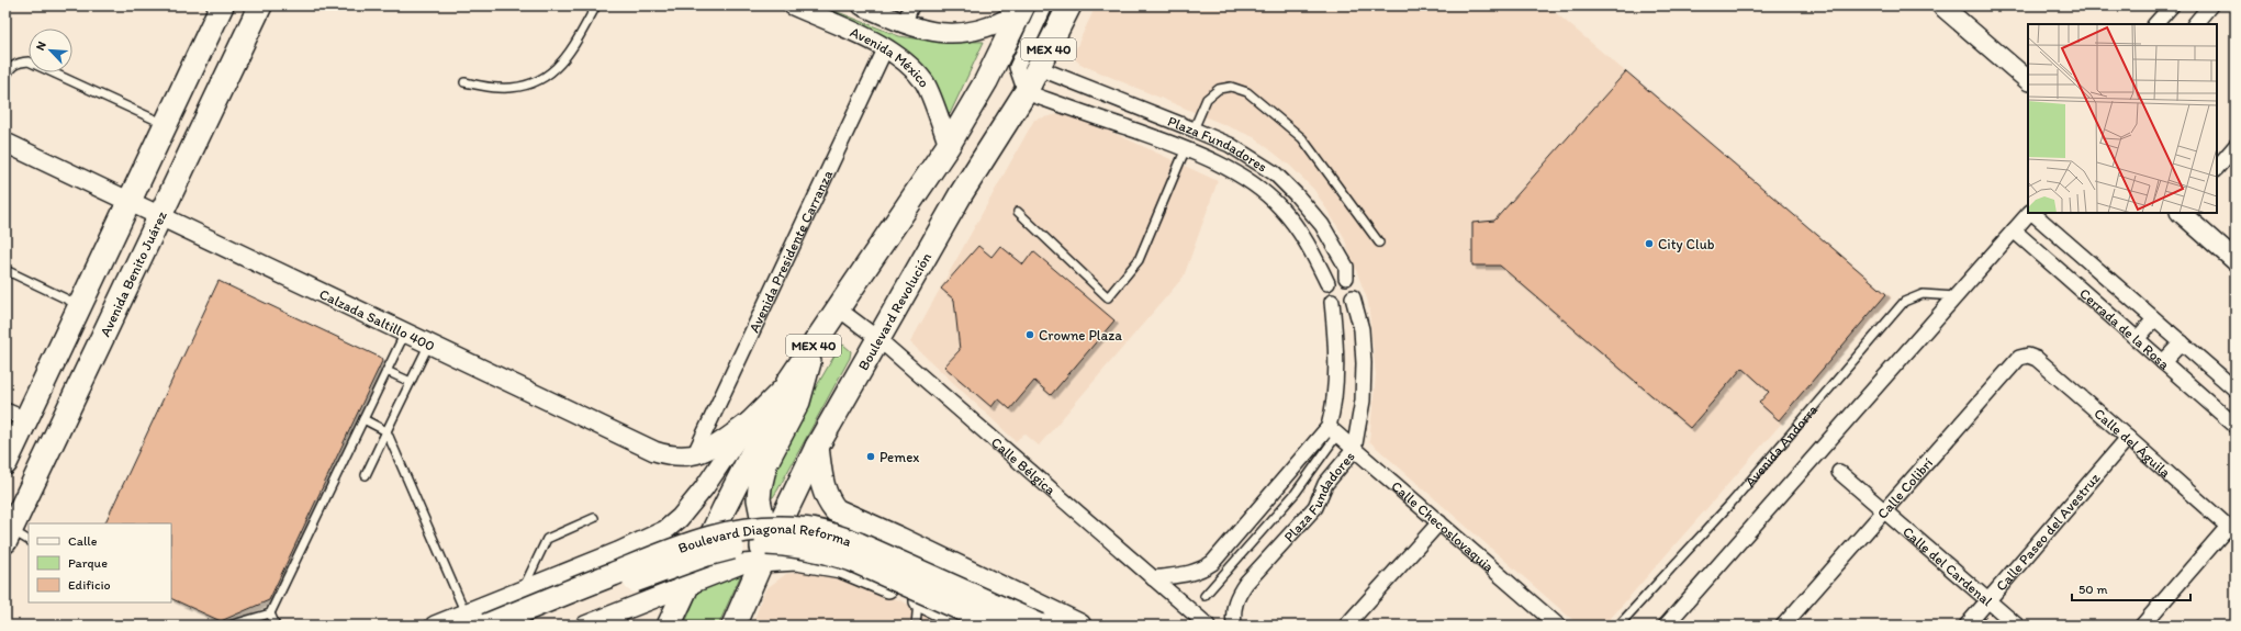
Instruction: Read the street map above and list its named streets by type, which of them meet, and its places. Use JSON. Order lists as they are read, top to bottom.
{
  "streets": {
    "main road": [
      "MEX 40",
      "Avenida Benito Juárez",
      "Boulevard Revolución",
      "Boulevard Diagonal Reforma"
    ],
    "street": [
      "Avenida México",
      "Plaza Fundadores",
      "Avenida Presidente Carranza",
      "Calzada Saltillo 400",
      "Cerrada de la Rosa",
      "Calle del Águila",
      "Calle Bélgica",
      "Calle Colibrí",
      "Calle Checoslovaquia",
      "Calle Paseo del Avestruz",
      "Calle del Cardenal"
    ],
    "lane": ["Avenida Andorra"]
  },
  "crossings": [
    ["MEX 40", "Avenida México"],
    ["MEX 40", "Calle Bélgica"],
    ["Avenida México", "Avenida Presidente Carranza"],
    ["Plaza Fundadores", "Boulevard Revolución"],
    ["Plaza Fundadores", "Calle Checoslovaquia"],
    ["Avenida Presidente Carranza", "Calzada Saltillo 400"],
    ["Avenida Benito Juárez", "Calzada Saltillo 400"],
    ["Boulevard Revolución", "Calle Bélgica"],
    ["Calle del Águila", "Calle Colibrí"],
    ["Calle del Águila", "Calle Paseo del Avestruz"],
    ["Calle Colibrí", "Calle del Cardenal"],
    ["Calle Paseo del Avestruz", "Calle del Cardenal"]
  ],
  "places": ["City Club", "Crowne Plaza", "Pemex"],
  "legend": ["Calle", "Parque", "Edificio"],
  "scale_bar": "50 m",
  "north": "top left"
}
